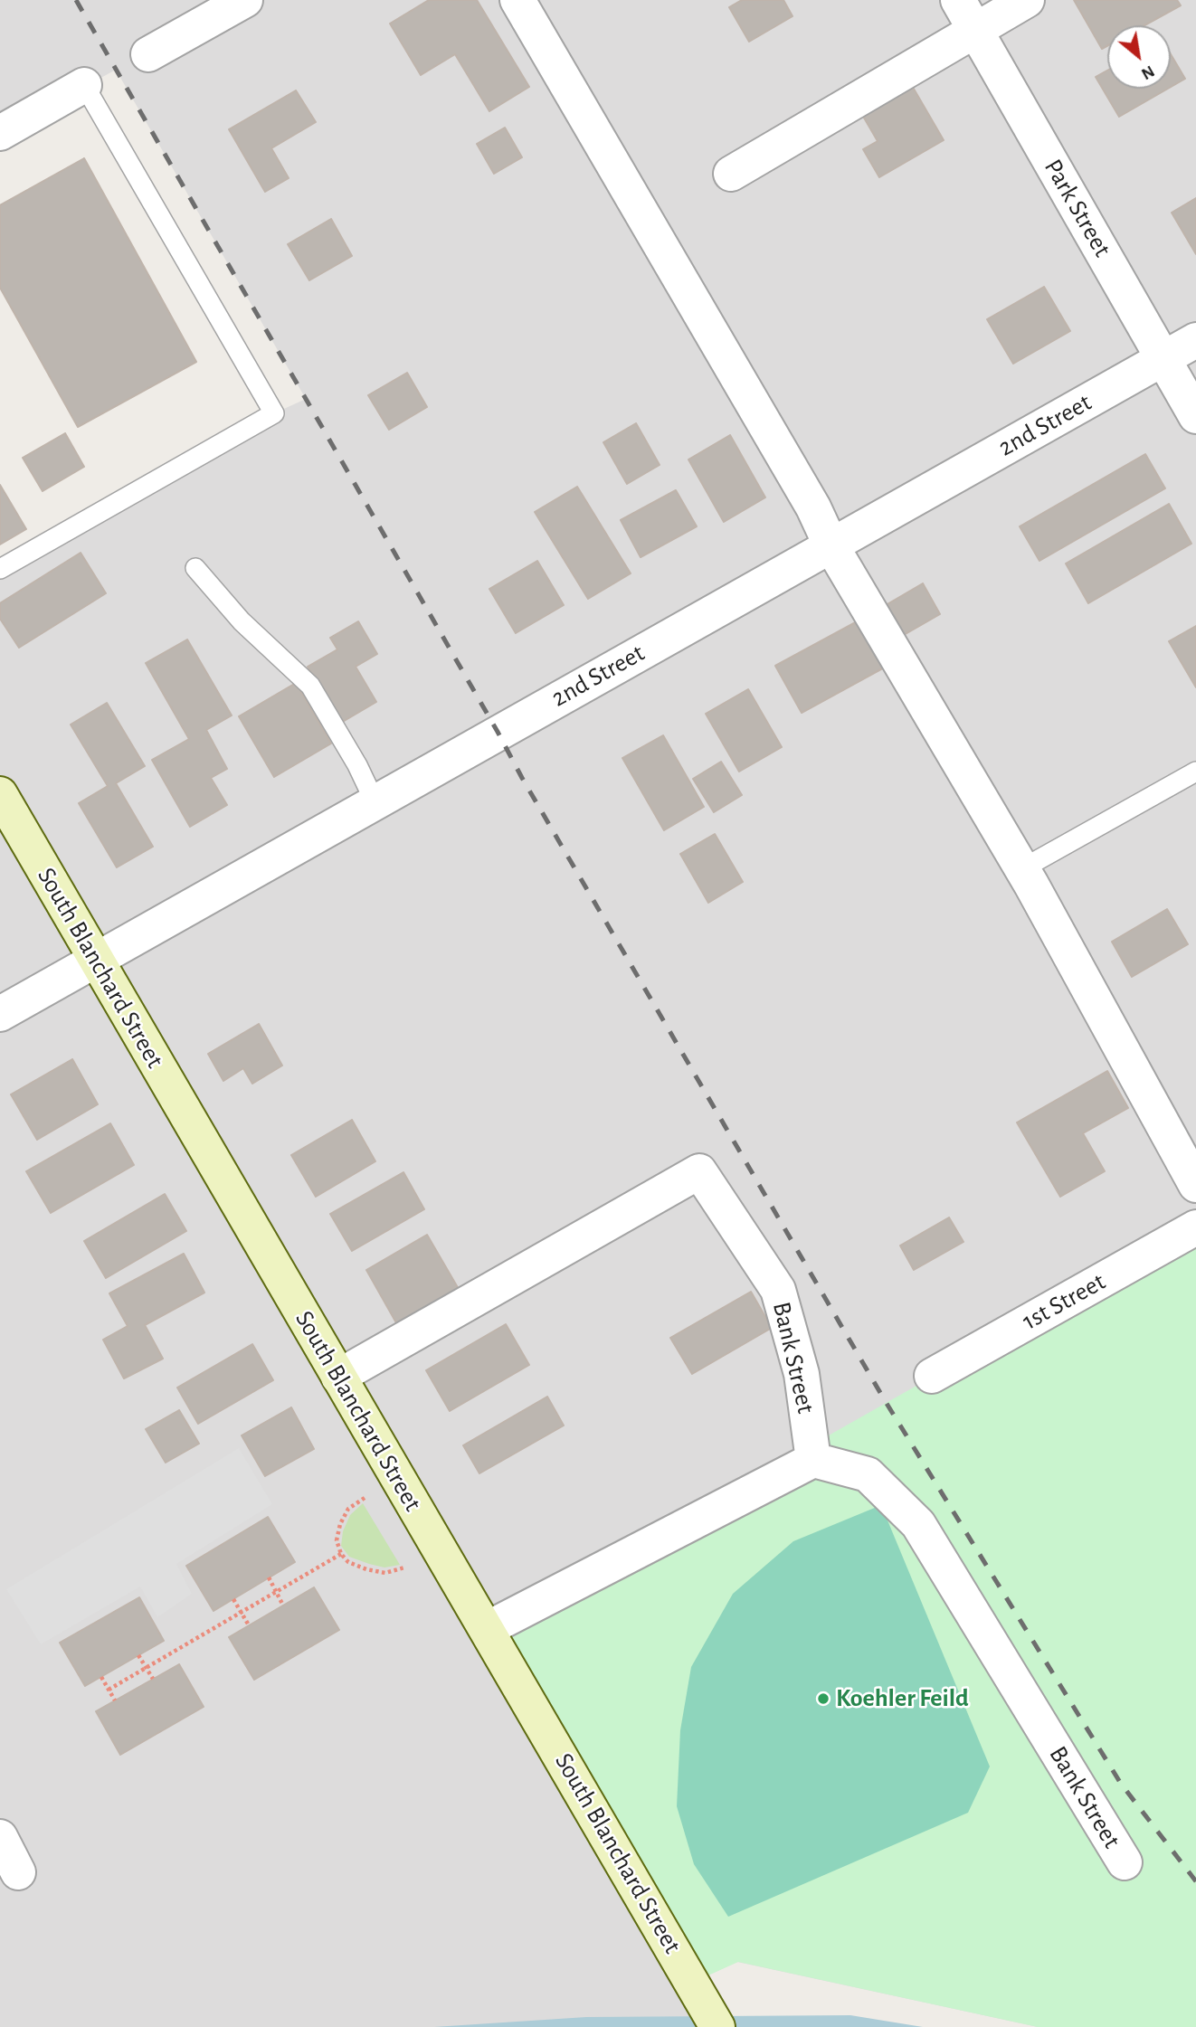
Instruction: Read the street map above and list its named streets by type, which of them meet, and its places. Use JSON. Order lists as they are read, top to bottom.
{
  "streets": {
    "street": [
      "Park Street",
      "2nd Street",
      "South Blanchard Street",
      "1st Street",
      "Bank Street"
    ]
  },
  "crossings": [
    ["Park Street", "2nd Street"],
    ["2nd Street", "South Blanchard Street"],
    ["South Blanchard Street", "Bank Street"]
  ],
  "places": ["Koehler Feild"],
  "north": "bottom right"
}
